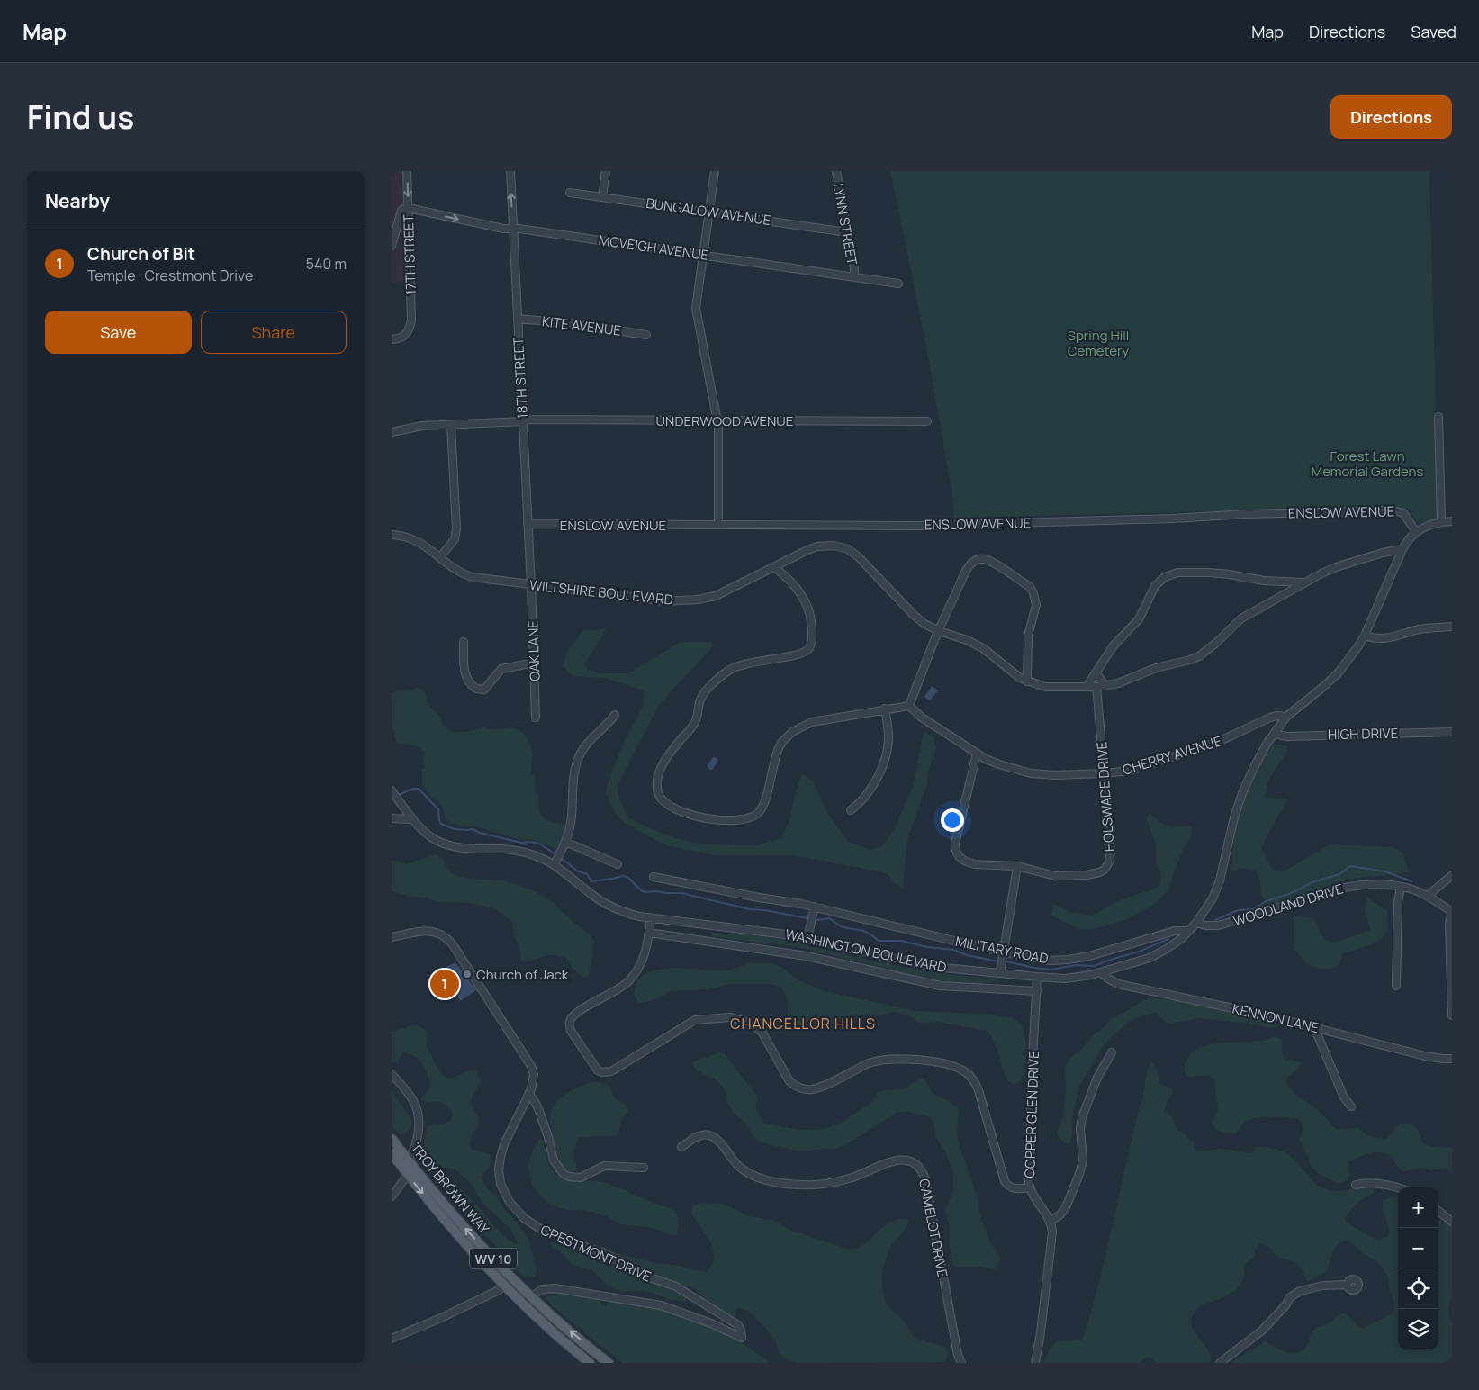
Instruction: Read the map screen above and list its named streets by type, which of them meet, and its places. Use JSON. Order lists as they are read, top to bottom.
{
  "streets": {
    "main road": ["TROY BROWN WAY", "WV 10"],
    "street": [
      "BUNGALOW AVENUE",
      "LYNN STREET",
      "MCVEIGH AVENUE",
      "17TH STREET",
      "KITE AVENUE",
      "18TH STREET",
      "UNDERWOOD AVENUE",
      "ENSLOW AVENUE",
      "WILTSHIRE BOULEVARD",
      "OAK LANE",
      "HIGH DRIVE",
      "CHERRY AVENUE",
      "HOLSWADE DRIVE",
      "WOODLAND DRIVE",
      "MILITARY ROAD",
      "WASHINGTON BOULEVARD",
      "KENNON LANE",
      "COPPER GLEN DRIVE",
      "CAMELOT DRIVE",
      "CRESTMONT DRIVE"
    ]
  },
  "crossings": [
    ["BUNGALOW AVENUE", "LYNN STREET"],
    ["LYNN STREET", "MCVEIGH AVENUE"],
    ["MCVEIGH AVENUE", "17TH STREET"],
    ["MCVEIGH AVENUE", "18TH STREET"],
    ["KITE AVENUE", "18TH STREET"],
    ["18TH STREET", "UNDERWOOD AVENUE"],
    ["18TH STREET", "ENSLOW AVENUE"],
    ["18TH STREET", "WILTSHIRE BOULEVARD"],
    ["18TH STREET", "OAK LANE"],
    ["ENSLOW AVENUE", "WASHINGTON BOULEVARD"],
    ["WILTSHIRE BOULEVARD", "OAK LANE"],
    ["WILTSHIRE BOULEVARD", "HOLSWADE DRIVE"],
    ["WILTSHIRE BOULEVARD", "WASHINGTON BOULEVARD"],
    ["HIGH DRIVE", "WASHINGTON BOULEVARD"],
    ["CHERRY AVENUE", "HOLSWADE DRIVE"],
    ["CHERRY AVENUE", "WASHINGTON BOULEVARD"],
    ["WOODLAND DRIVE", "WASHINGTON BOULEVARD"],
    ["MILITARY ROAD", "WASHINGTON BOULEVARD"],
    ["WASHINGTON BOULEVARD", "KENNON LANE"],
    ["WASHINGTON BOULEVARD", "COPPER GLEN DRIVE"],
    ["TROY BROWN WAY", "CRESTMONT DRIVE"]
  ],
  "districts": ["CHANCELLOR HILLS"],
  "parks": ["Spring Hill Cemetery", "Forest Lawn Memorial Gardens"],
  "places": ["Church of Jack"],
  "page": {
    "header": "Map",
    "nav": ["Map", "Directions", "Saved"],
    "title": "Find us",
    "buttons": [
      "Directions",
      ["Save", "Share"]
    ],
    "heading": "Nearby",
    "list": [
      {
        "mark": "1",
        "name": "Church of Bit",
        "note": "Temple · Crestmont Drive",
        "value": "540 m"
      }
    ],
    "pins": "1",
    "map_buttons": ["+", "−"]
  }
}
